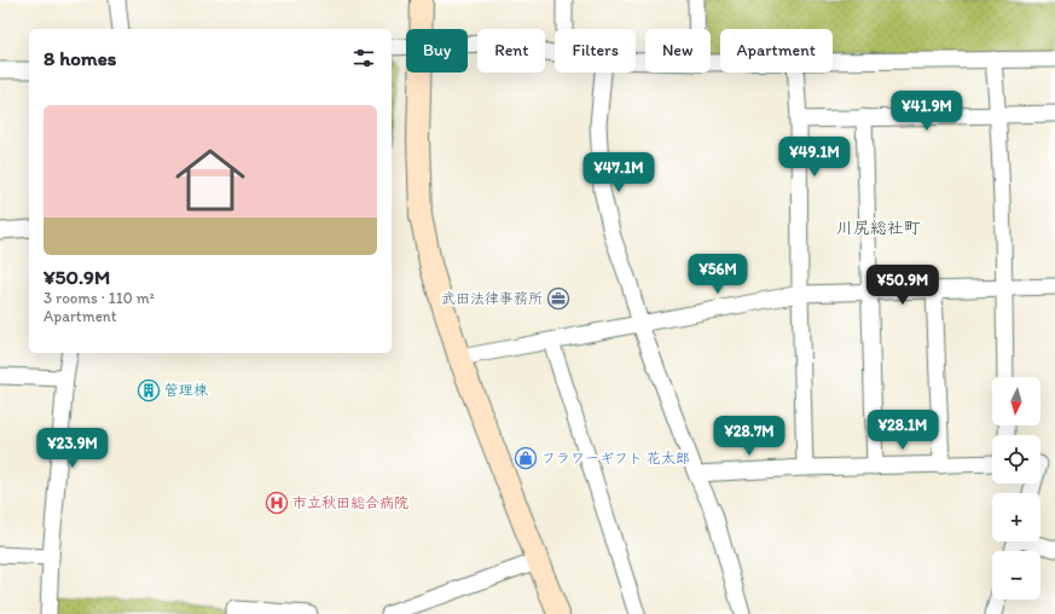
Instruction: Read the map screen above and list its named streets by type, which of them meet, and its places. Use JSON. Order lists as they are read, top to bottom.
{
  "districts": ["川尻総社町"],
  "places": {
    "office": ["武田法律事務所"],
    "building": ["管理棟"],
    "shop": ["フラワーギフト 花太郎"],
    "hospital": ["市立秋田総合病院"]
  },
  "north": "bottom",
  "page": {
    "chip": [
      "Buy",
      "Rent",
      "Filters",
      "New",
      "Apartment"
    ],
    "heading": "8 homes",
    "list": [
      {
        "name": "¥50.9M",
        "note": "3 rooms · 110 m² · Apartment"
      }
    ],
    "price": [
      "¥41.9M",
      "¥49.1M",
      "¥47.1M",
      "¥56M",
      "¥50.9M",
      "¥28.1M",
      "¥28.7M",
      "¥23.9M"
    ],
    "map_buttons": ["+", "−"]
  }
}
